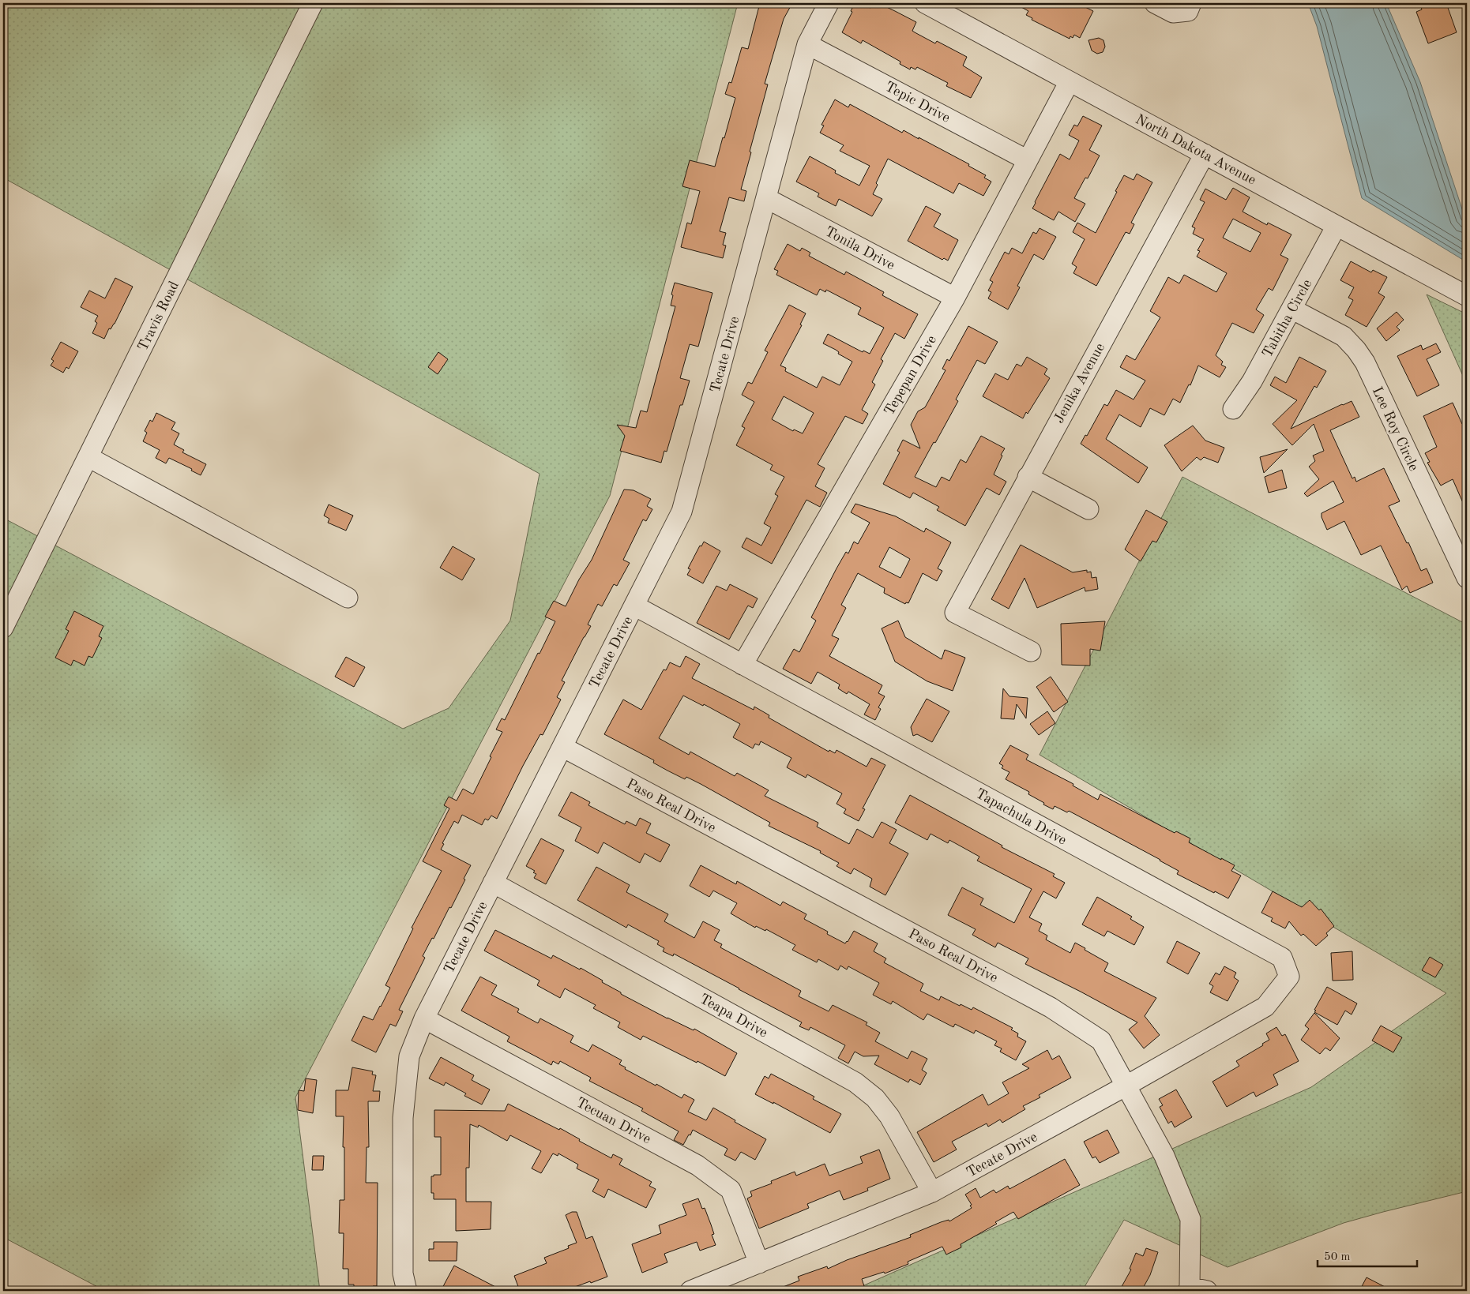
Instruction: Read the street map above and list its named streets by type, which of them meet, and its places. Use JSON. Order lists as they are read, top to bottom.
{
  "streets": {
    "street": [
      "Tepic Drive",
      "North Dakota Avenue",
      "Tonila Drive",
      "Travis Road",
      "Tabitha Circle",
      "Tecate Drive",
      "Tepepan Drive",
      "Jenika Avenue",
      "Lee Roy Circle",
      "Paso Real Drive",
      "Tapachula Drive",
      "Teapa Drive",
      "Tecuan Drive"
    ]
  },
  "crossings": [
    ["Tepic Drive", "Tecate Drive"],
    ["Tepic Drive", "Tepepan Drive"],
    ["North Dakota Avenue", "Tabitha Circle"],
    ["North Dakota Avenue", "Tepepan Drive"],
    ["North Dakota Avenue", "Jenika Avenue"],
    ["Tonila Drive", "Tecate Drive"],
    ["Tonila Drive", "Tepepan Drive"],
    ["Tabitha Circle", "Lee Roy Circle"],
    ["Tecate Drive", "Paso Real Drive"],
    ["Tecate Drive", "Tapachula Drive"],
    ["Tecate Drive", "Teapa Drive"],
    ["Tecate Drive", "Tecuan Drive"],
    ["Tepepan Drive", "Tapachula Drive"]
  ],
  "scale_bar": "50 m"
}
